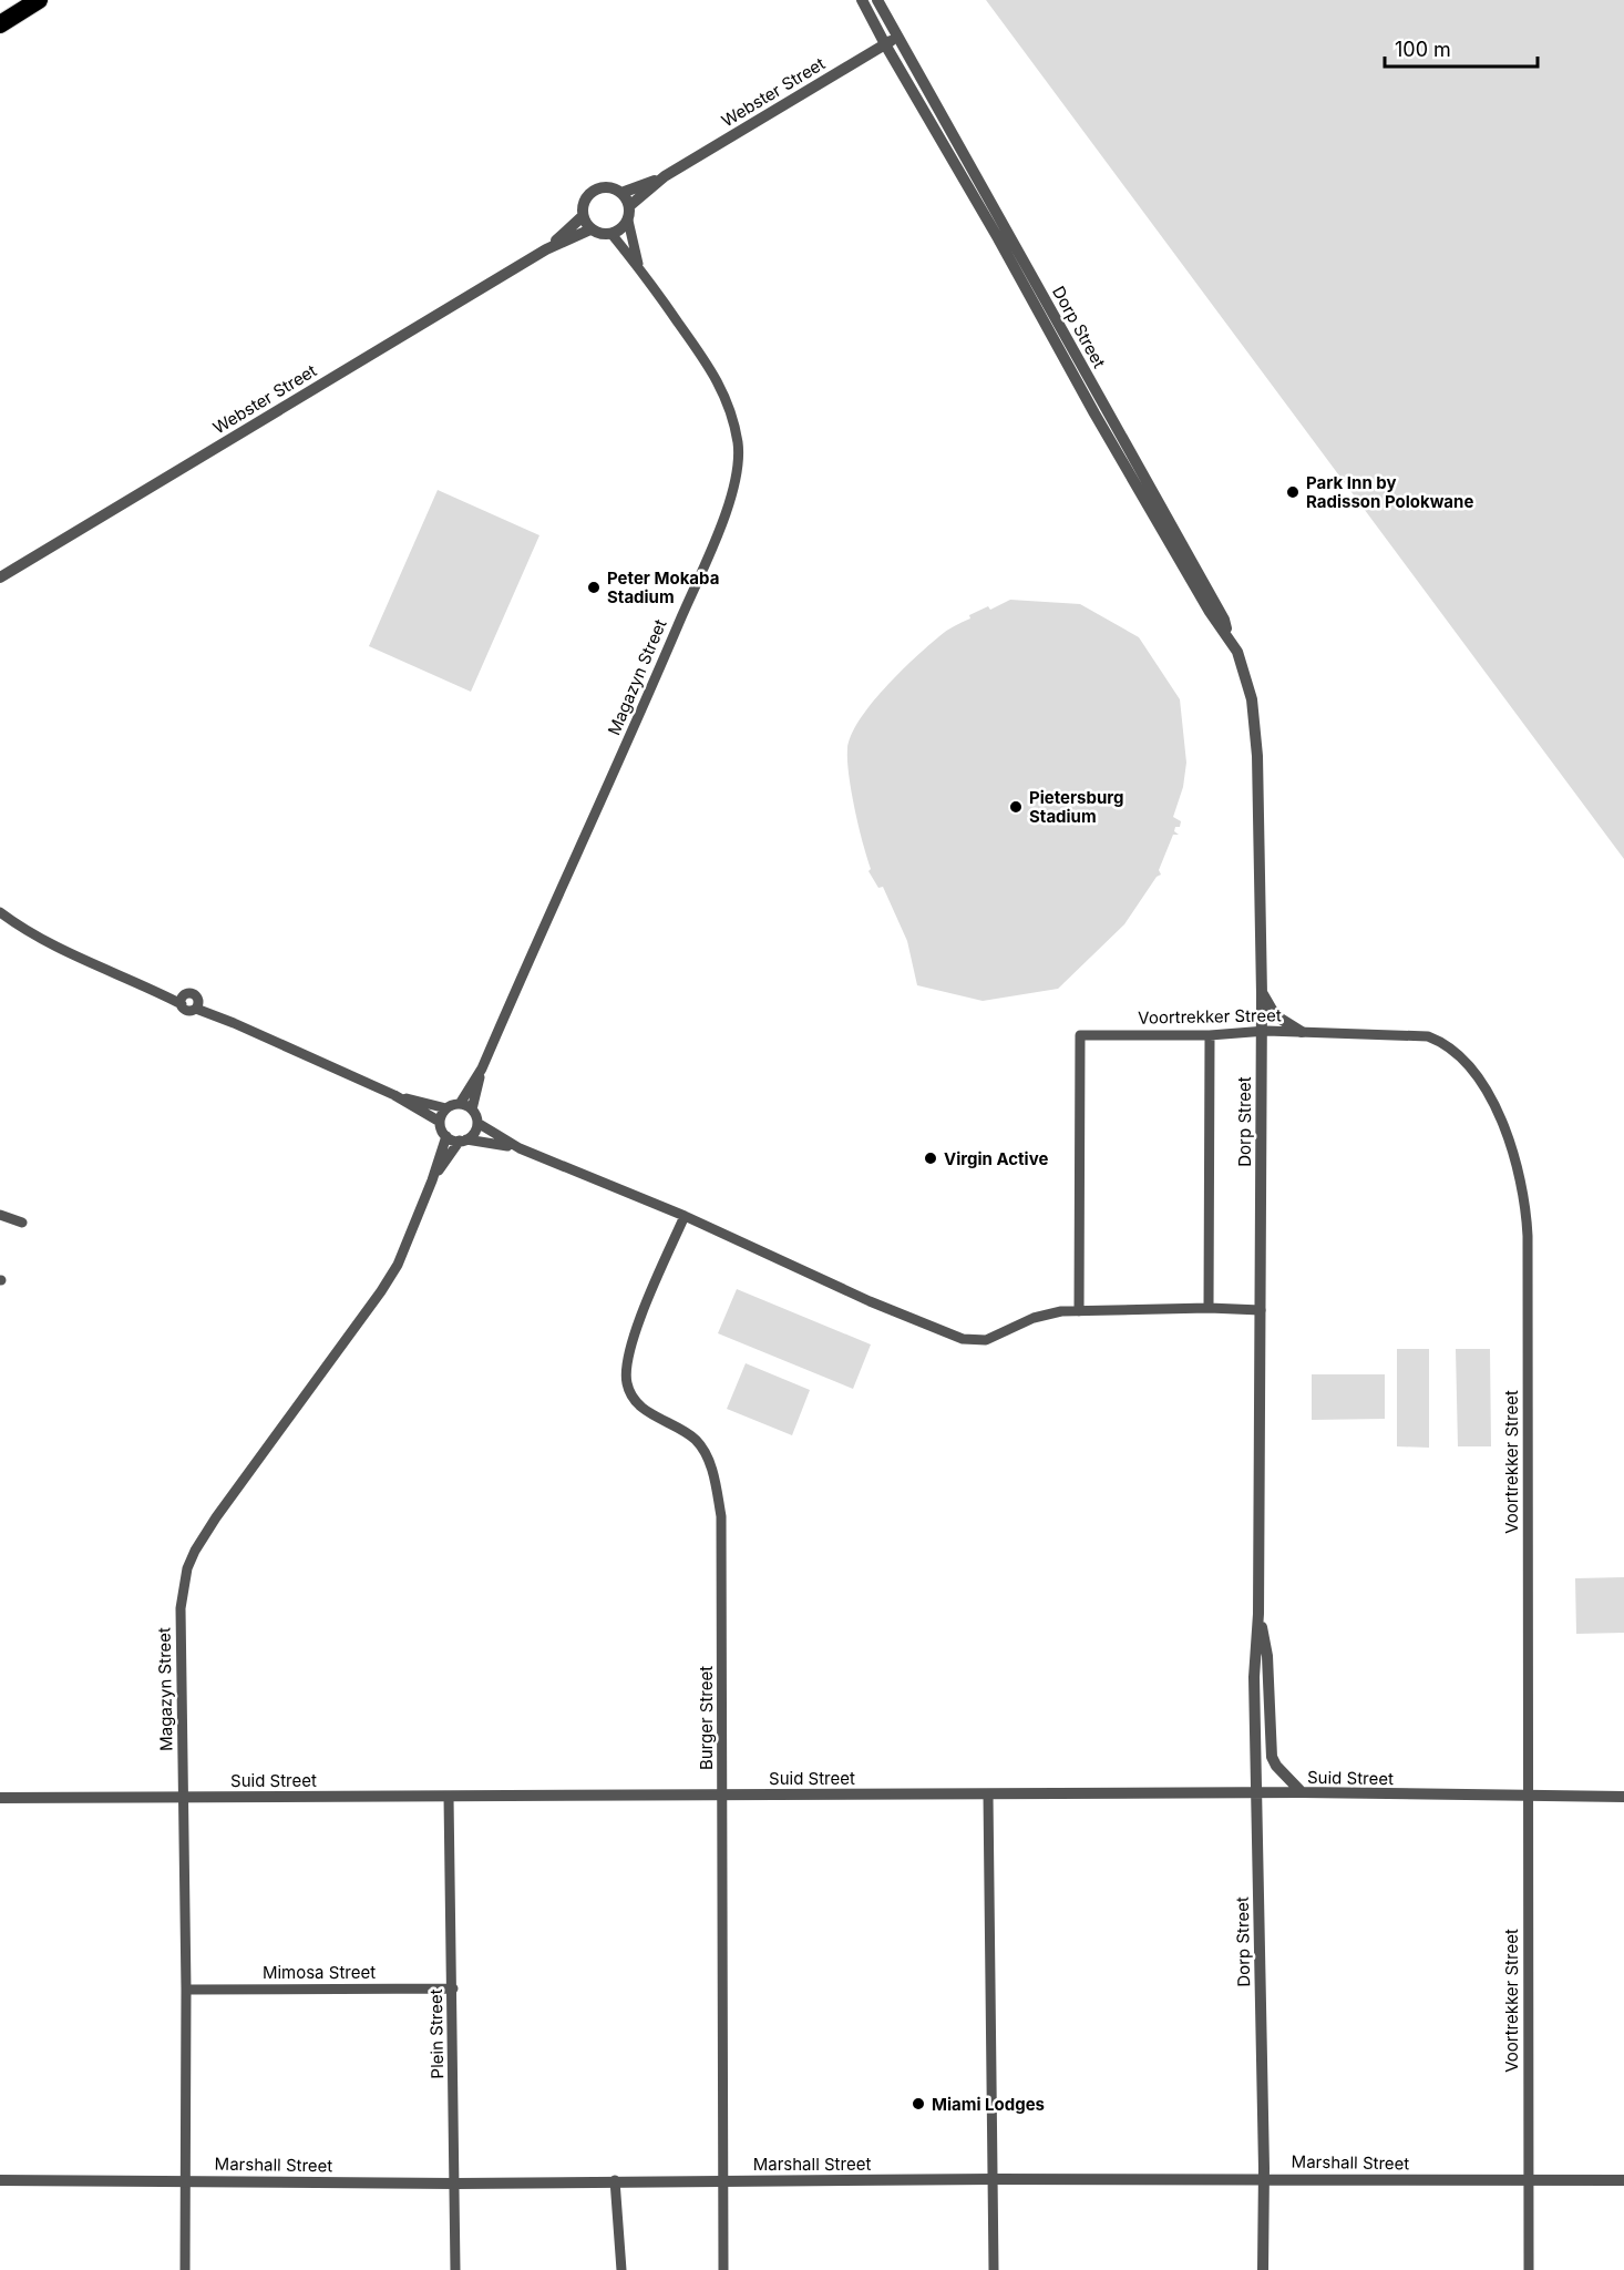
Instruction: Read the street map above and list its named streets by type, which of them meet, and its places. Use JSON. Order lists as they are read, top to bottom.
{
  "streets": {
    "street": [
      "Webster Street",
      "Dorp Street",
      "Magazyn Street",
      "Voortrekker Street",
      "Burger Street",
      "Suid Street",
      "Mimosa Street",
      "Plein Street",
      "Marshall Street"
    ]
  },
  "crossings": [
    ["Webster Street", "Dorp Street"],
    ["Webster Street", "Magazyn Street"],
    ["Dorp Street", "Voortrekker Street"],
    ["Dorp Street", "Suid Street"],
    ["Dorp Street", "Marshall Street"],
    ["Magazyn Street", "Suid Street"],
    ["Magazyn Street", "Mimosa Street"],
    ["Magazyn Street", "Marshall Street"],
    ["Voortrekker Street", "Suid Street"],
    ["Voortrekker Street", "Marshall Street"],
    ["Burger Street", "Suid Street"],
    ["Burger Street", "Marshall Street"],
    ["Suid Street", "Plein Street"],
    ["Mimosa Street", "Plein Street"],
    ["Plein Street", "Marshall Street"]
  ],
  "places": [
    "Park Inn by Radisson Polokwane",
    "Peter Mokaba Stadium",
    "Pietersburg Stadium",
    "Virgin Active",
    "Miami Lodges"
  ],
  "scale_bar": "100 m"
}
